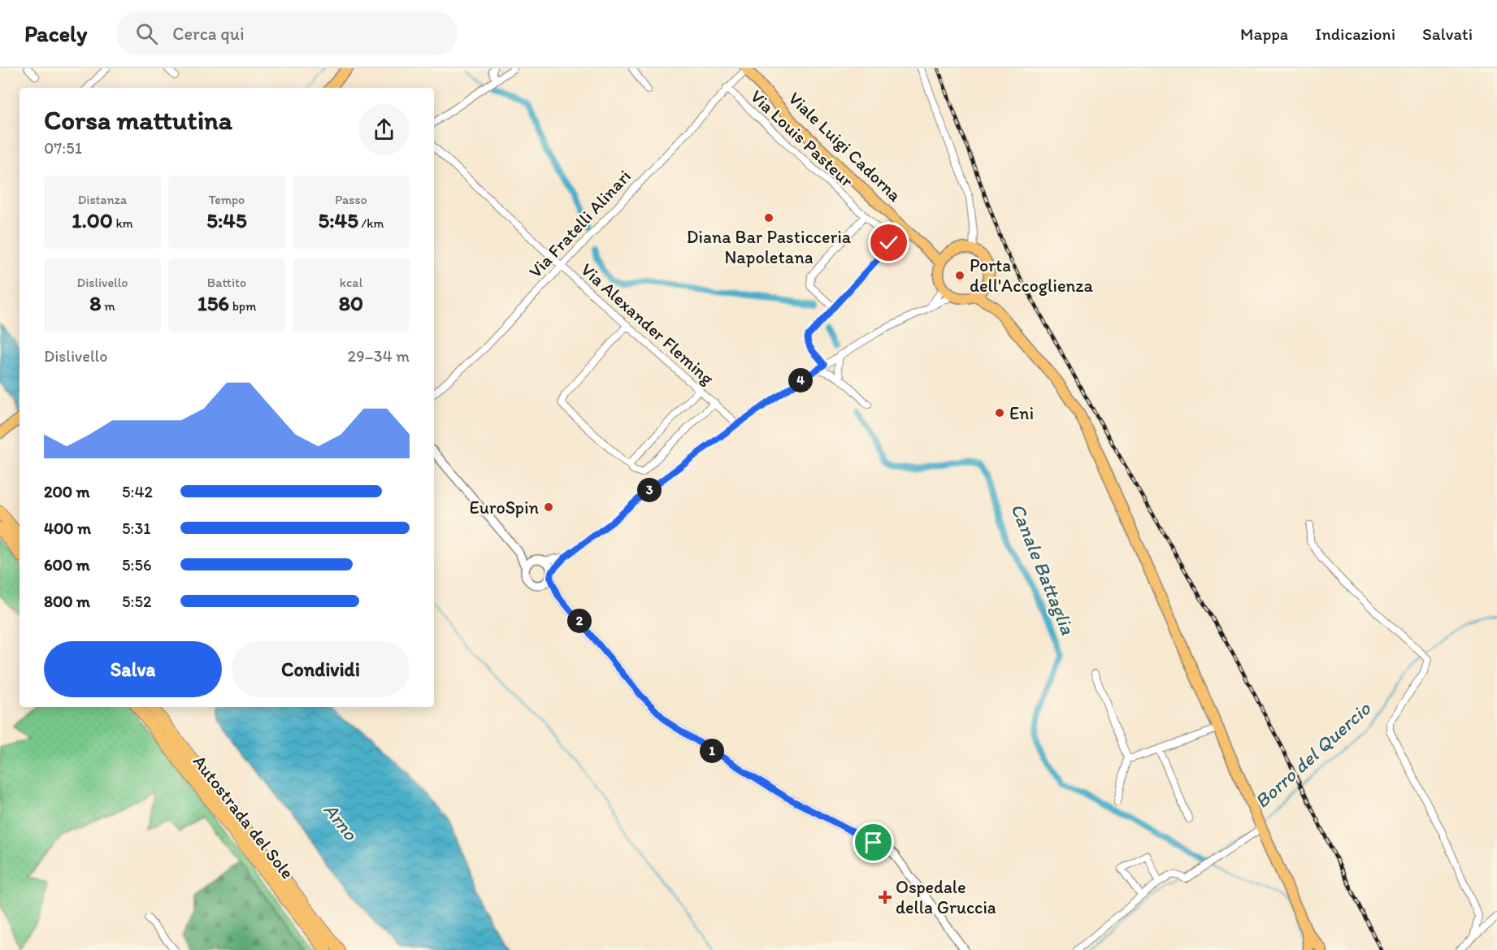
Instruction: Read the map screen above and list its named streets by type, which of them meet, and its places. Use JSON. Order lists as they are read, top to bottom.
{
  "streets": {
    "highway": ["Autostrada del Sole"],
    "main road": ["Viale Luigi Cadorna"],
    "street": ["Via Louis Pasteur", "Via Fratelli Alinari", "Via Alexander Fleming"]
  },
  "crossings": [
    ["Via Louis Pasteur", "Via Fratelli Alinari"],
    ["Viale Luigi Cadorna", "Via Fratelli Alinari"],
    ["Via Fratelli Alinari", "Via Alexander Fleming"]
  ],
  "water": ["Canale Battaglia", "Borro del Quercio", "Arno"],
  "places": {
    "other": [
      "Diana Bar Pasticceria Napoletana",
      "Porta dell'Accoglienza",
      "Eni",
      "EuroSpin"
    ],
    "health": ["Ospedale della Gruccia"]
  },
  "page": {
    "header": "Pacely",
    "search": "Cerca qui",
    "nav": ["Mappa", "Indicazioni", "Salvati"],
    "heading": ["Corsa mattutina", "07:51"],
    "stats": [
      ["Distanza", "1.00 km"],
      ["Tempo", "5:45"],
      ["Passo", "5:45 /km"],
      ["Dislivello", "8 m"],
      ["Battito", "156 bpm"],
      ["kcal", "80"]
    ],
    "chart": ["Dislivello", "29–34 m"],
    "pins": [
      "4",
      "3",
      "2",
      "1"
    ],
    "list": [
      {
        "name": "200 m",
        "note": "5:42"
      },
      {
        "name": "400 m",
        "note": "5:31"
      },
      {
        "name": "600 m",
        "note": "5:56"
      },
      {
        "name": "800 m",
        "note": "5:52"
      }
    ],
    "buttons": ["Salva", "Condividi"]
  }
}
